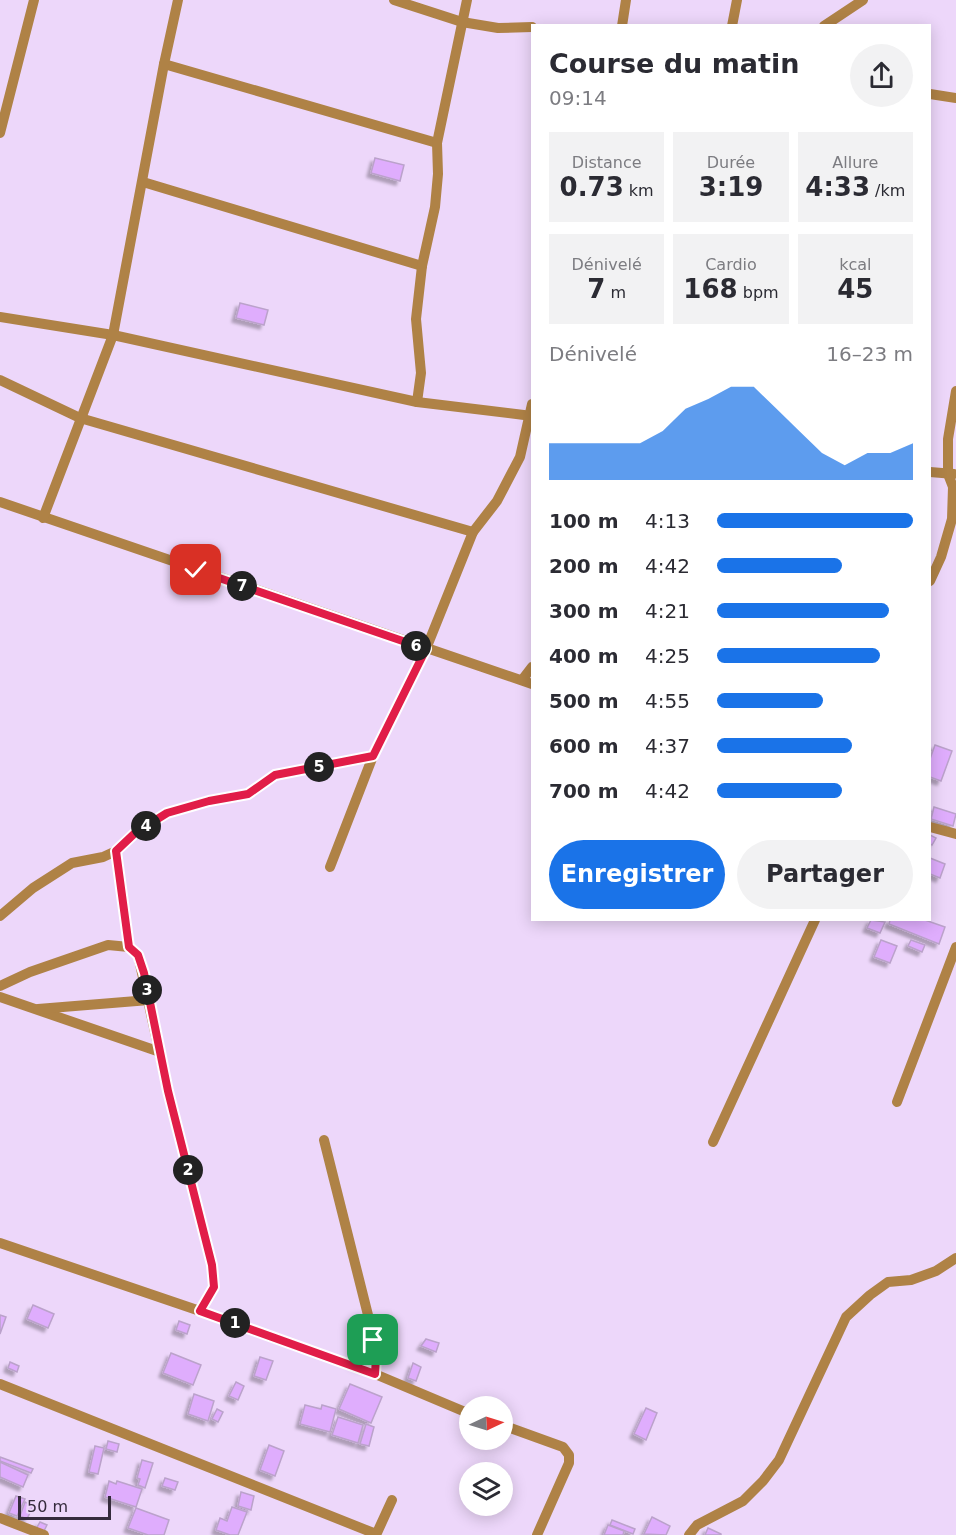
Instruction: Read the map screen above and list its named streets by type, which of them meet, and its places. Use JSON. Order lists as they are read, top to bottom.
{
  "scale_bar": "50 m",
  "north": "right",
  "page": {
    "heading": ["Course du matin", "09:14"],
    "stats": [
      ["Distance", "0.73 km"],
      ["Durée", "3:19"],
      ["Allure", "4:33 /km"],
      ["Dénivelé", "7 m"],
      ["Cardio", "168 bpm"],
      ["kcal", "45"]
    ],
    "chart": ["Dénivelé", "16–23 m"],
    "list": [
      {
        "name": "100 m",
        "note": "4:13"
      },
      {
        "name": "200 m",
        "note": "4:42"
      },
      {
        "name": "300 m",
        "note": "4:21"
      },
      {
        "name": "400 m",
        "note": "4:25"
      },
      {
        "name": "500 m",
        "note": "4:55"
      },
      {
        "name": "600 m",
        "note": "4:37"
      },
      {
        "name": "700 m",
        "note": "4:42"
      }
    ],
    "pins": [
      "7",
      "6",
      "5",
      "4",
      "3",
      "2",
      "1"
    ],
    "buttons": ["Enregistrer", "Partager"],
    "scale": "50 m"
  }
}
